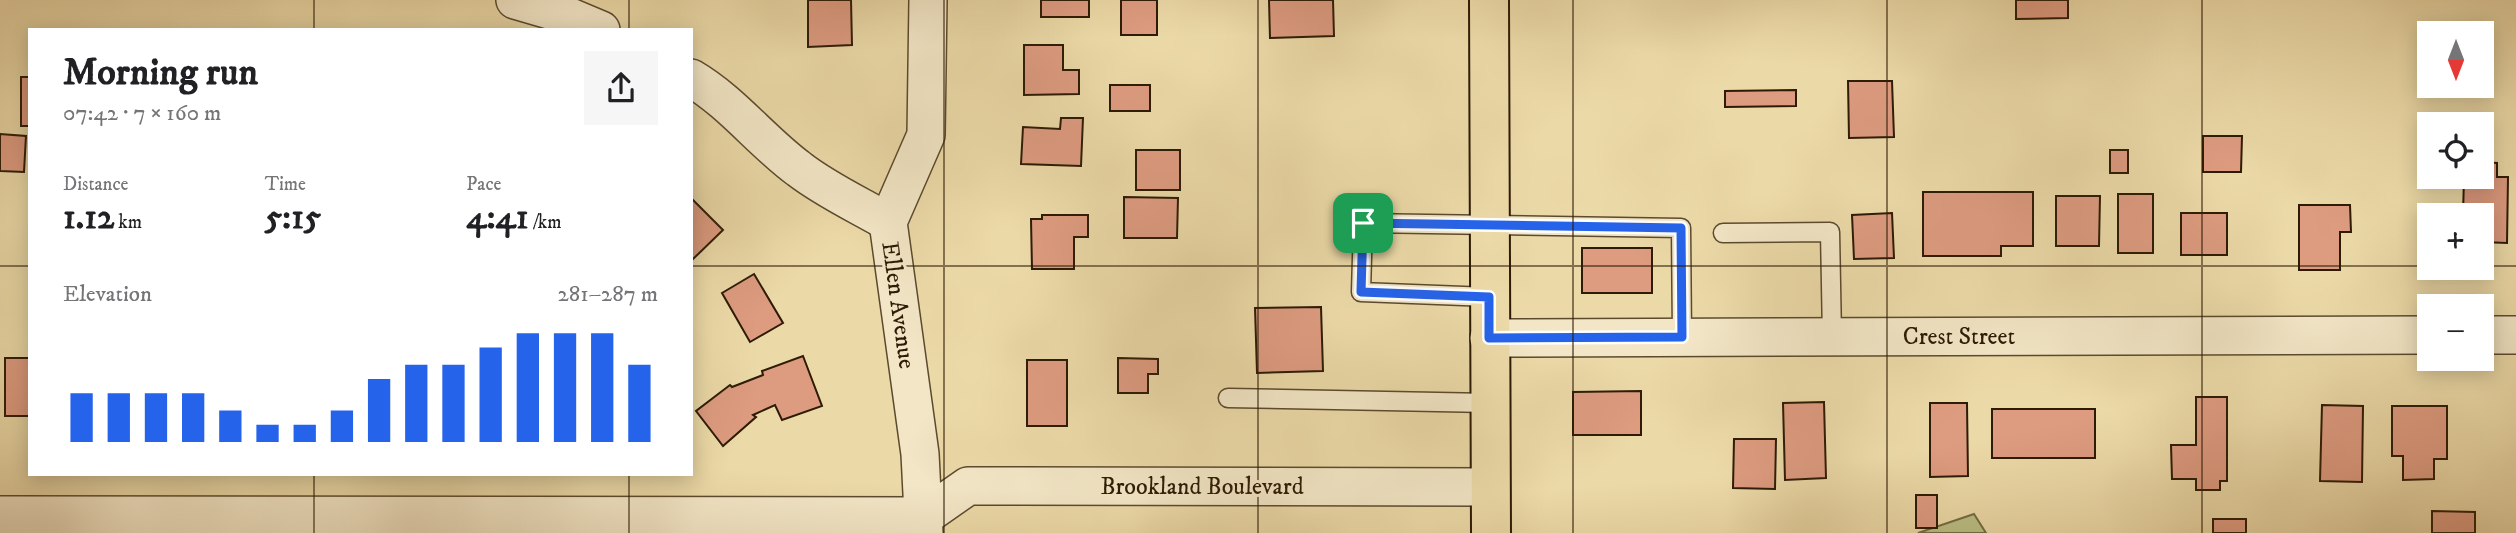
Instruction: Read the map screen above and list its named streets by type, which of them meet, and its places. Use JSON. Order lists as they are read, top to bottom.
{
  "streets": {
    "street": ["Ellen Avenue", "Crest Street", "Brookland Boulevard"]
  },
  "crossings": [
    ["Ellen Avenue", "Brookland Boulevard"]
  ],
  "north": "bottom",
  "page": {
    "map_buttons": ["+", "−"],
    "heading": ["Morning run", "07:42 · 7 × 160 m"],
    "stats": [
      ["Distance", "1.12 km"],
      ["Time", "5:15"],
      ["Pace", "4:41 /km"]
    ],
    "chart": ["Elevation", "281–287 m"]
  }
}
